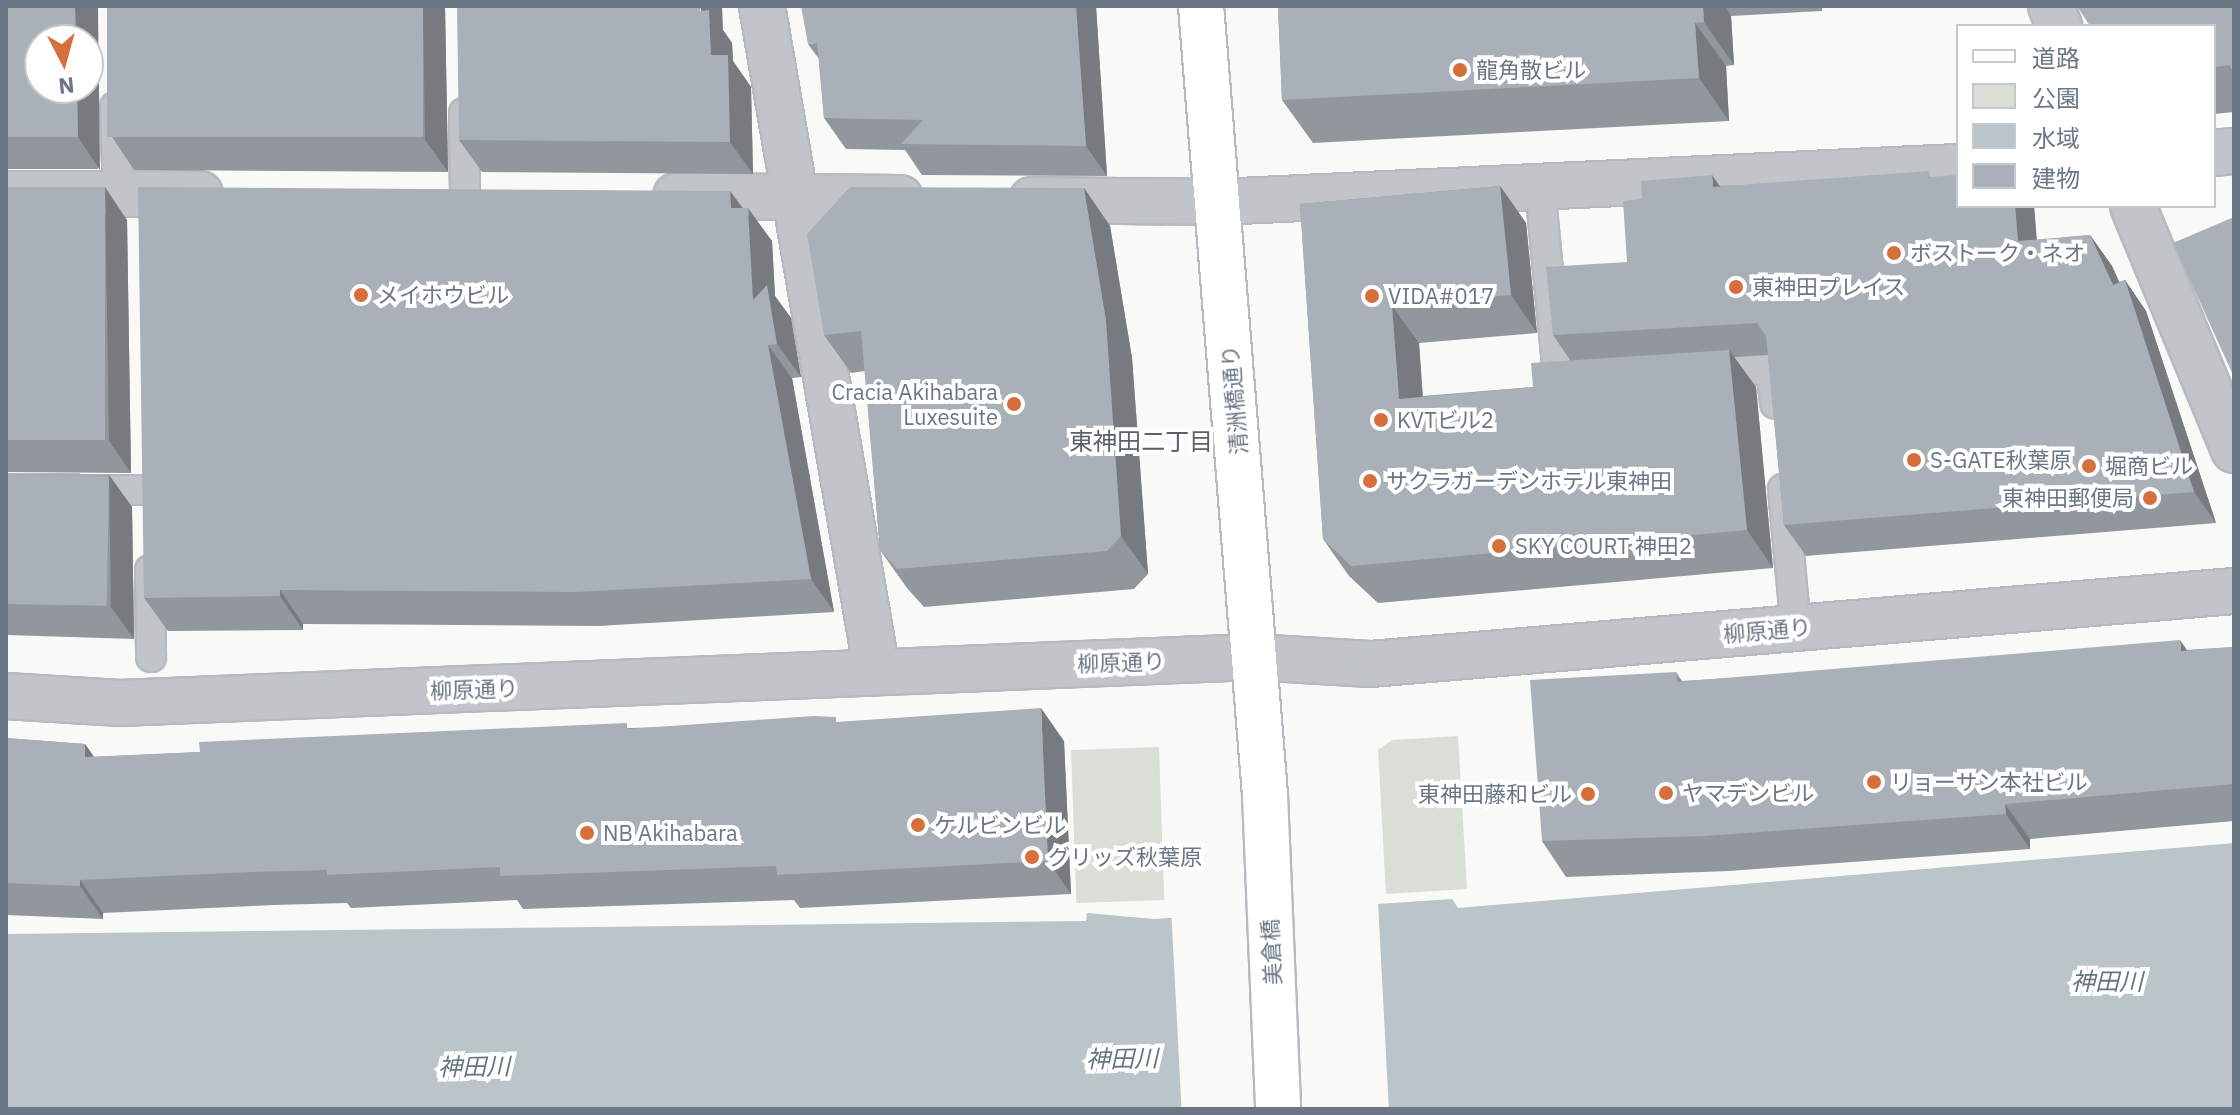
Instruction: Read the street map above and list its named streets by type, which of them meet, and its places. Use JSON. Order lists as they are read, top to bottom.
{
  "streets": {
    "street": ["清洲橋通り", "柳原通り", "美倉橋"]
  },
  "crossings": [
    ["清洲橋通り", "柳原通り"],
    ["清洲橋通り", "美倉橋"]
  ],
  "districts": ["東神田二丁目"],
  "water": ["神田川"],
  "places": [
    "龍角散ビル",
    "ボストーク・ネオ",
    "東神田プレイス",
    "メイホウビル",
    "VIDA#017",
    "Cracia Akihabara Luxesuite",
    "KVTビル2",
    "S-GATE秋葉原",
    "堀商ビル",
    "サクラガーデンホテル東神田",
    "東神田郵便局",
    "SKY COURT 神田2",
    "リョーサン本社ビル",
    "ヤマデンビル",
    "東神田藤和ビル",
    "ケルビンビル",
    "NB Akihabara",
    "グリッズ秋葉原"
  ],
  "legend": [
    "道路",
    "公園",
    "水域",
    "建物"
  ],
  "north": "bottom"
}
